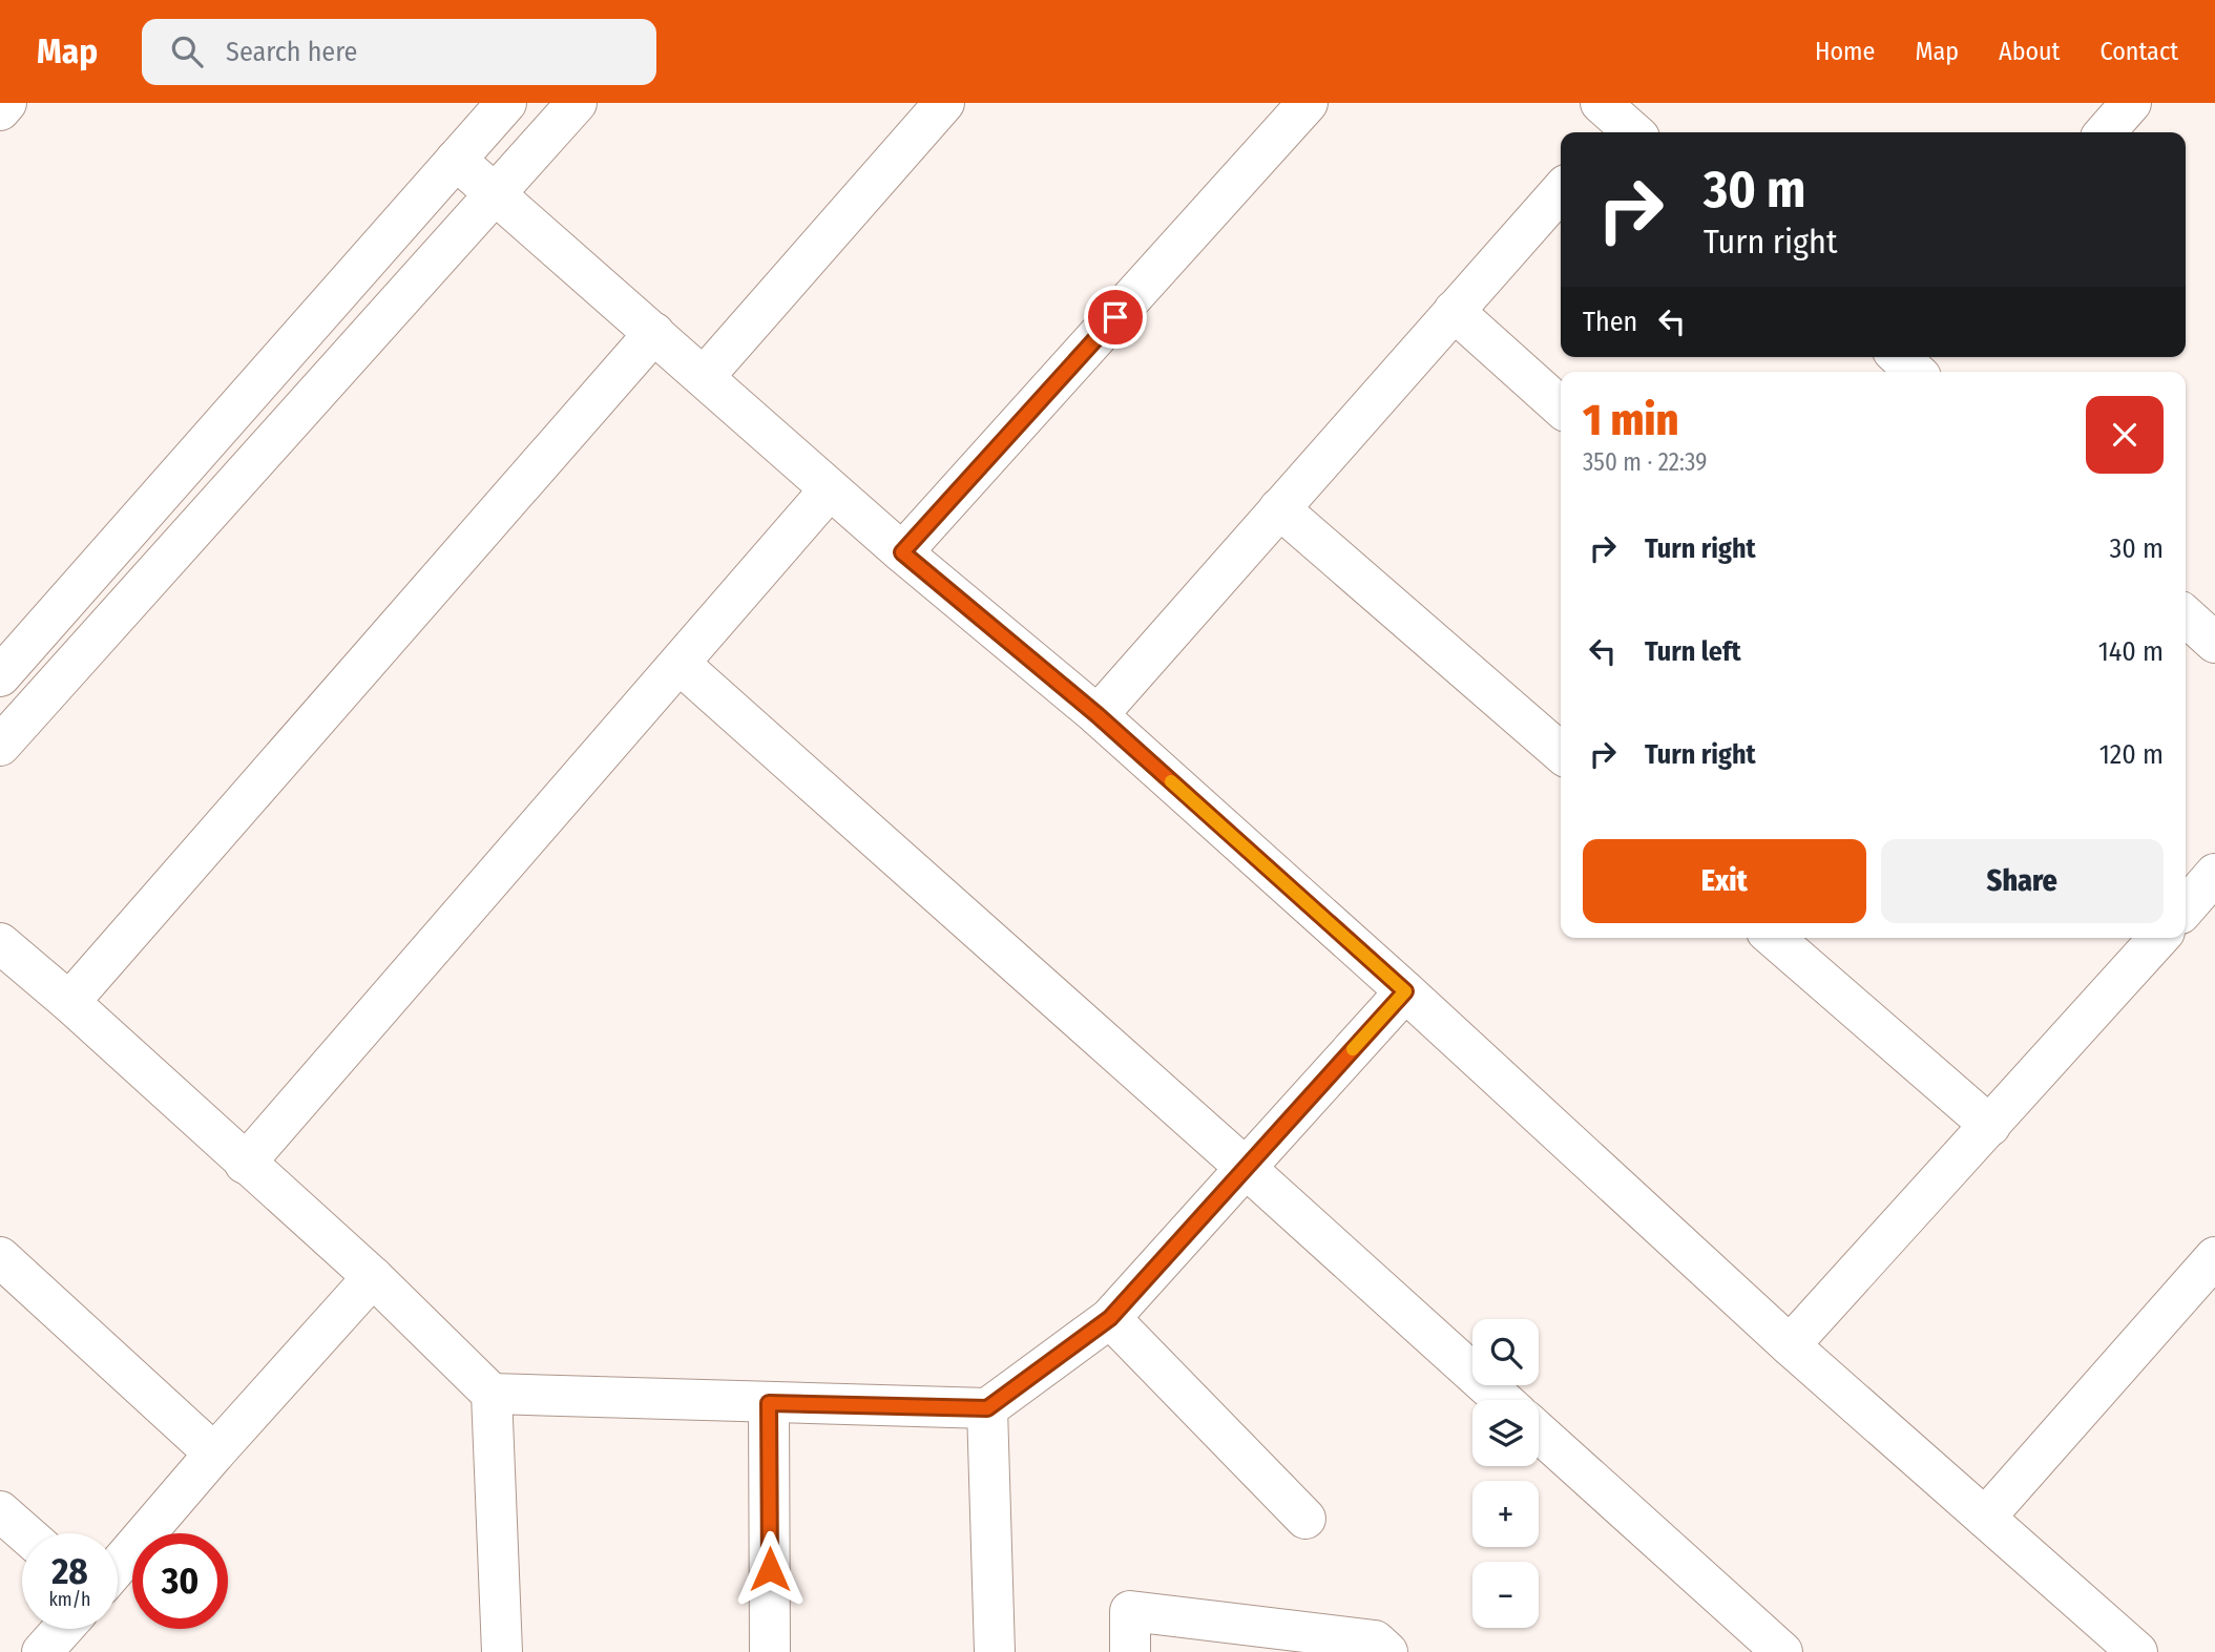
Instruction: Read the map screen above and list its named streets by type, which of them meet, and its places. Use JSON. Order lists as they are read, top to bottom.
{
  "page": {
    "header": "Map",
    "search": "Search here",
    "nav": [
      "Home",
      "Map",
      "About",
      "Contact"
    ],
    "turn": ["30 m", "Turn right"],
    "then": "Then",
    "heading": ["1 min", "350 m · 22:39"],
    "list": [
      {
        "name": "Turn right",
        "value": "30 m"
      },
      {
        "name": "Turn left",
        "value": "140 m"
      },
      {
        "name": "Turn right",
        "value": "120 m"
      }
    ],
    "buttons": ["Exit", "Share"],
    "map_buttons": ["+", "−"],
    "speed": "28 km/h",
    "limit": "30"
  }
}
